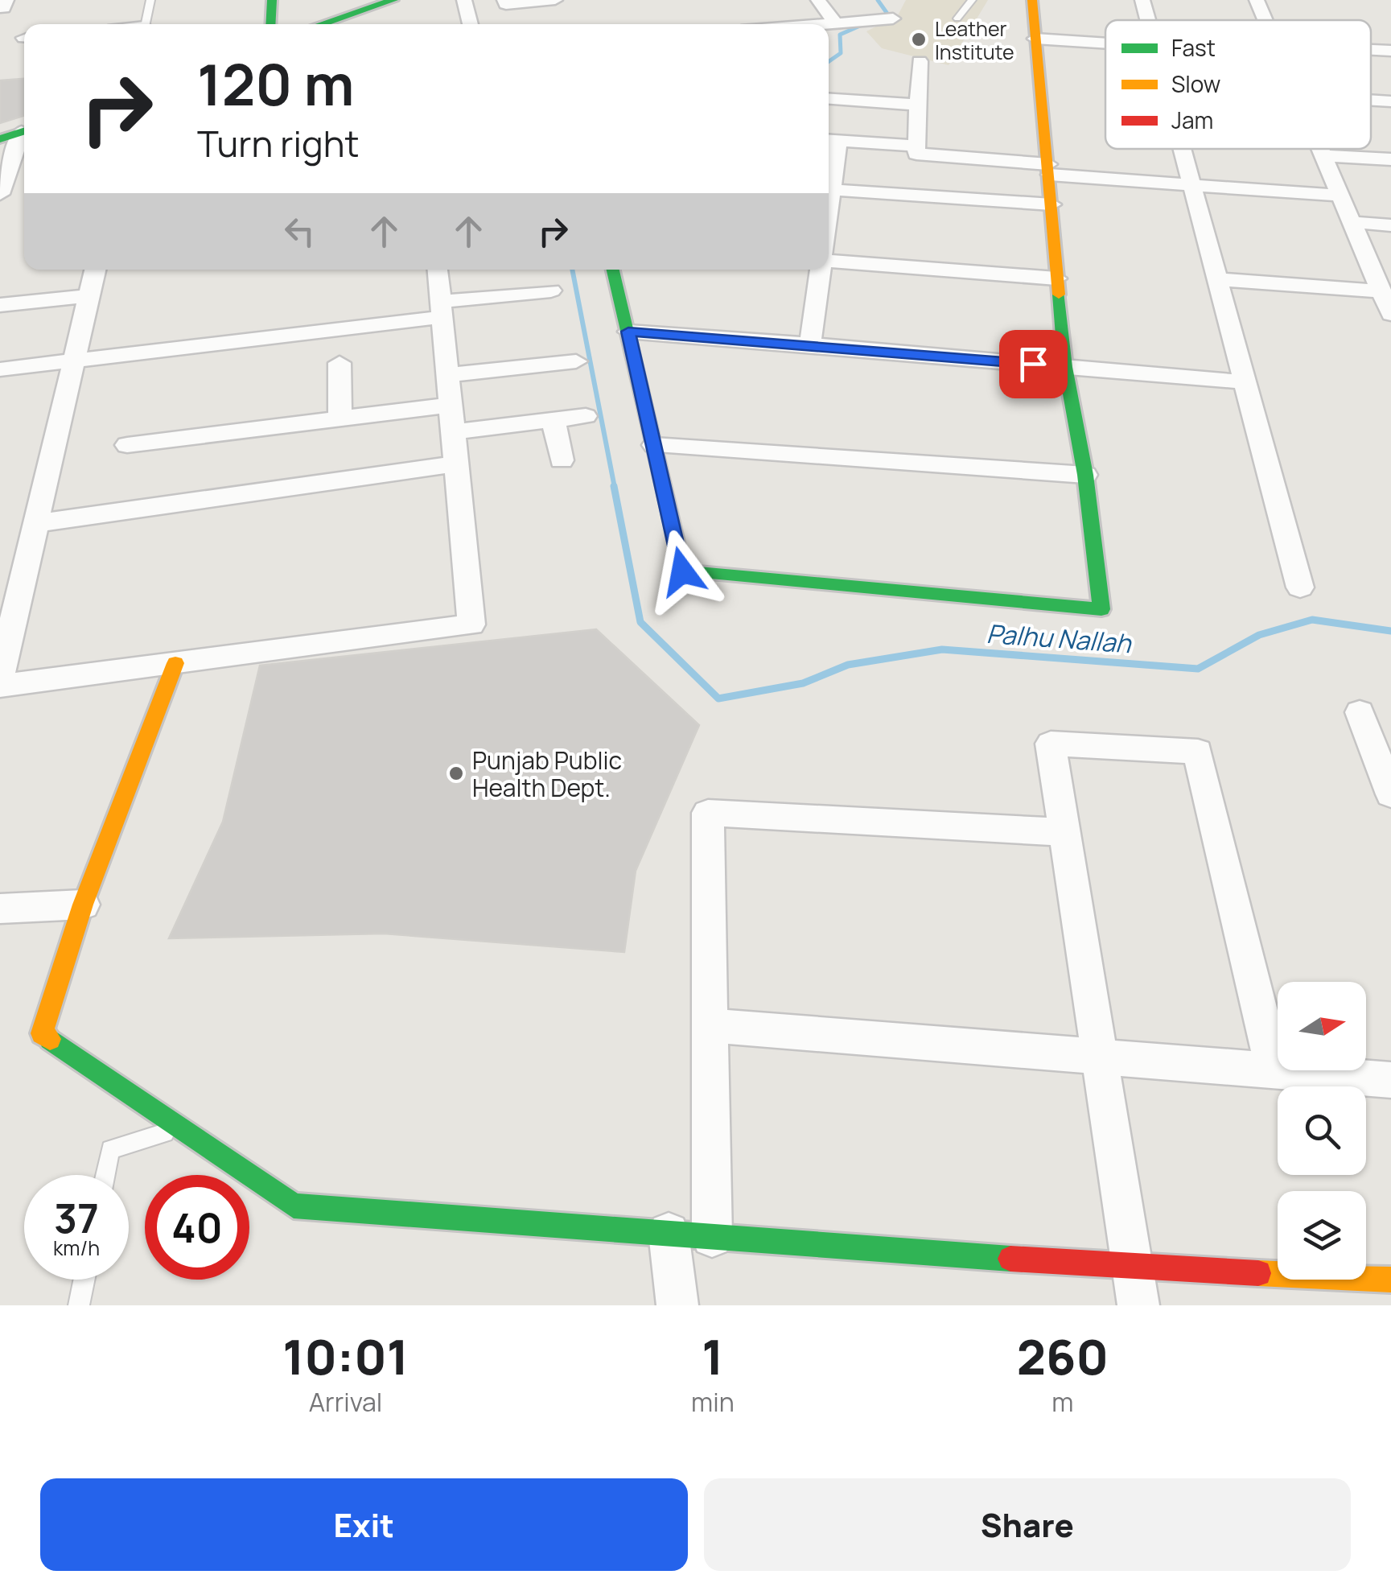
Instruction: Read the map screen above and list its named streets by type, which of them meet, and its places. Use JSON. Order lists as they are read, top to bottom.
{
  "water": ["Palhu Nallah"],
  "places": ["Leather Institute", "Punjab Public Health Dept."],
  "legend": ["Fast", "Slow", "Jam"],
  "north": "right",
  "page": {
    "turn": ["120 m", "Turn right"],
    "speed": "37 km/h",
    "limit": "40",
    "eta": [
      "10:01",
      "Arrival",
      "1",
      "min",
      "260",
      "m"
    ],
    "buttons": ["Exit", "Share"]
  }
}
